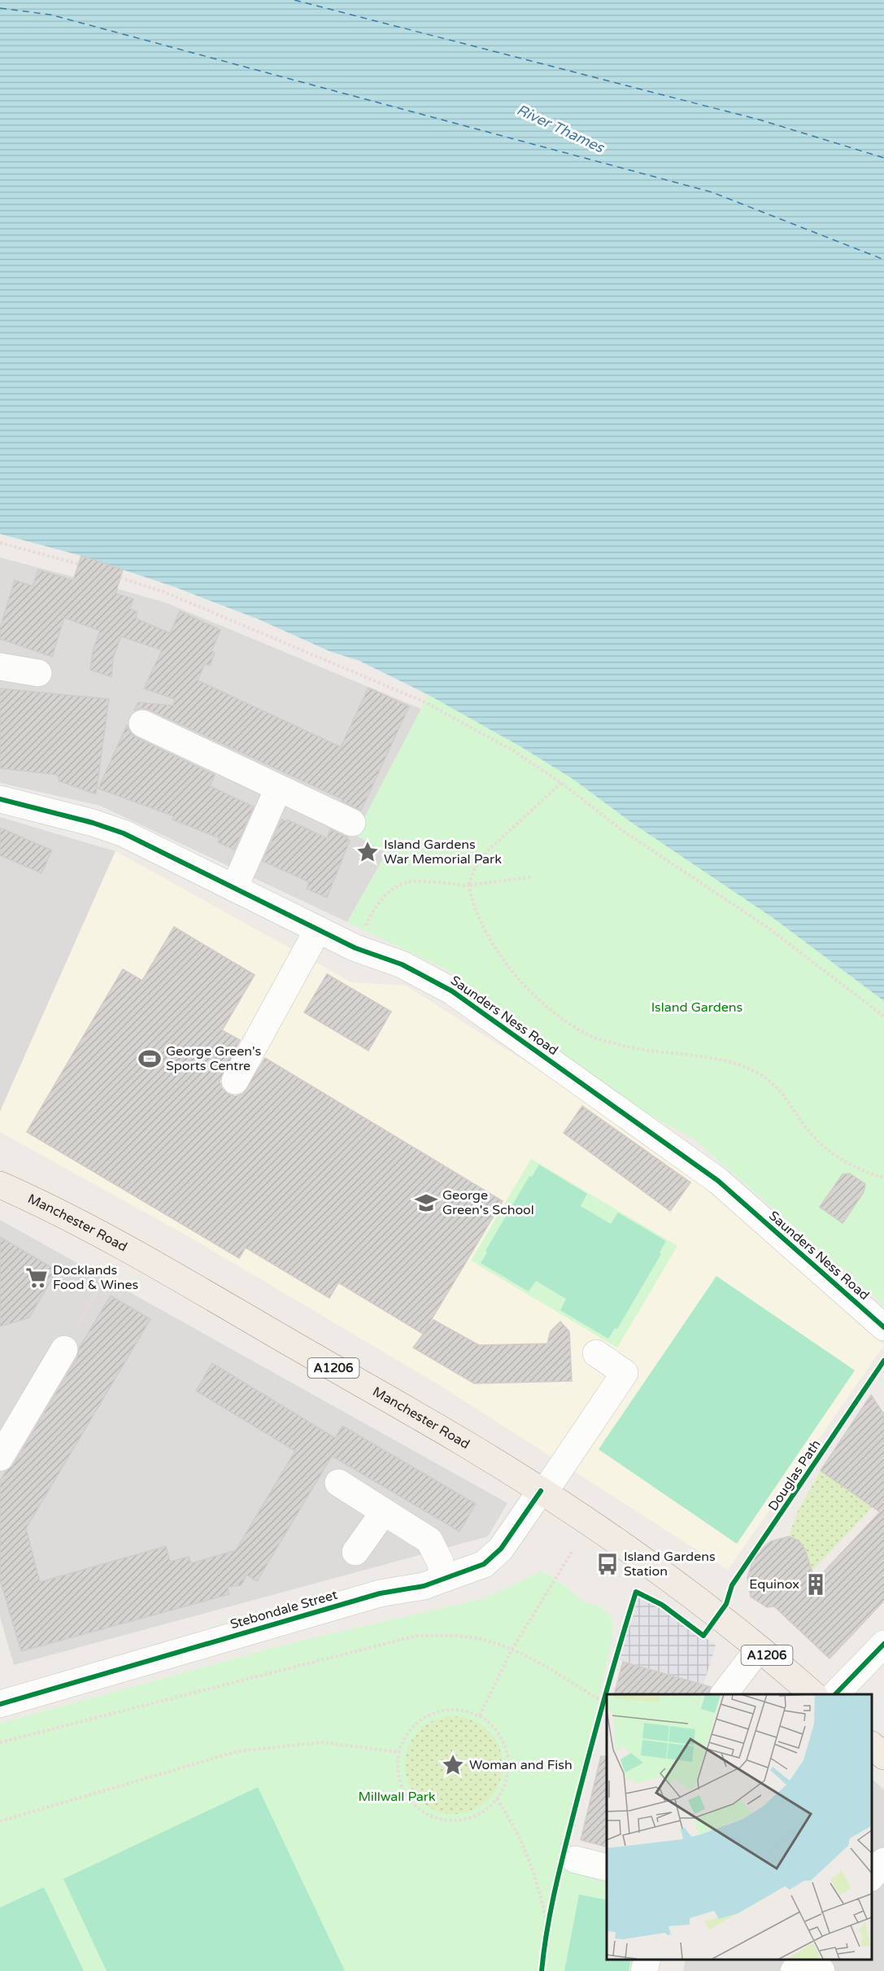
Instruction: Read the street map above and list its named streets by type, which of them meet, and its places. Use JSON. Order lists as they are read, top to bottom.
{
  "streets": {
    "main road": ["Manchester Road", "A1206"],
    "street": ["Saunders Ness Road", "Stebondale Street"],
    "cycle path": ["Douglas Path"]
  },
  "crossings": [
    ["Manchester Road", "Douglas Path"],
    ["Manchester Road", "Stebondale Street"]
  ],
  "water": ["River Thames"],
  "parks": ["Island Gardens", "Millwall Park"],
  "places": {
    "place": ["Island Gardens War Memorial Park", "Woman and Fish"],
    "sports": ["George Green's Sports Centre"],
    "school or university": ["George Green's School"],
    "supermarket": ["Docklands Food & Wines"],
    "bus stop": ["Island Gardens Station"],
    "building": ["Equinox"]
  }
}
